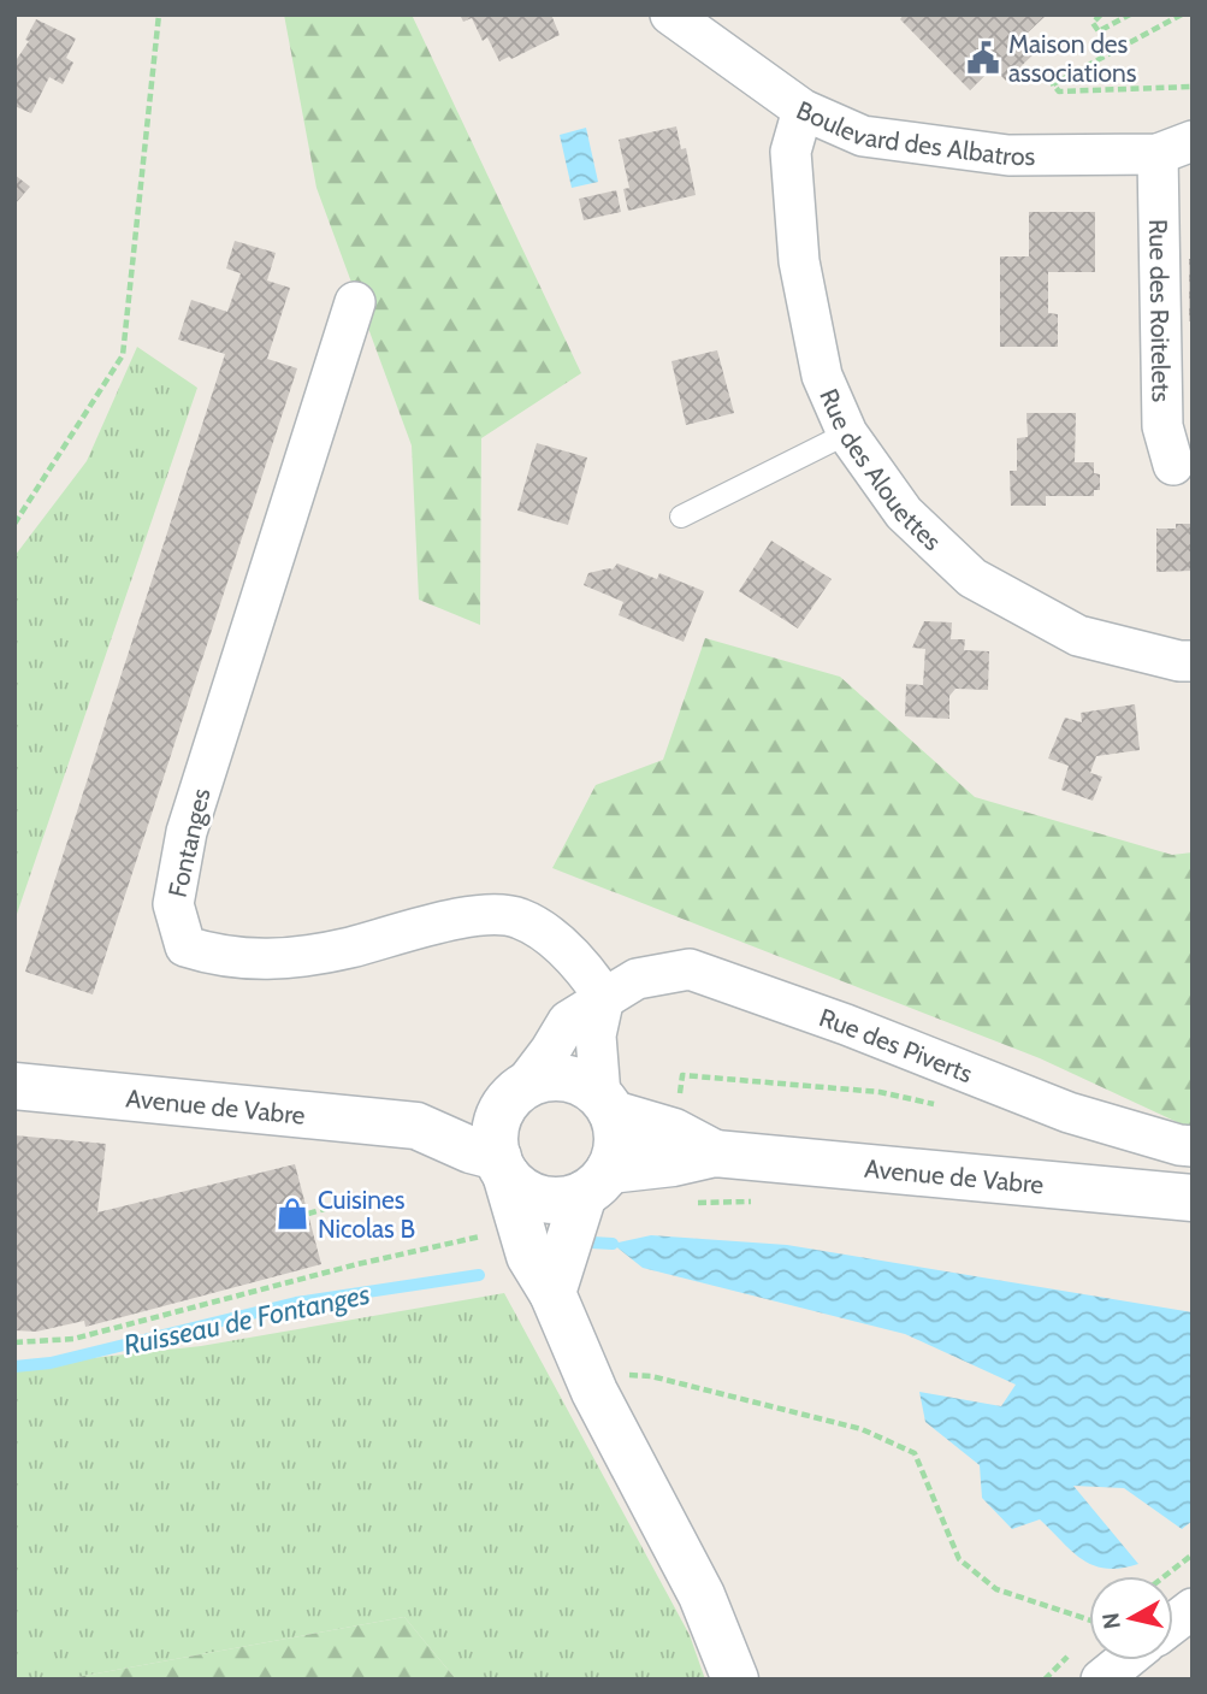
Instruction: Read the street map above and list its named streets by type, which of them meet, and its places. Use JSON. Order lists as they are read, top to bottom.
{
  "streets": {
    "main road": ["Avenue de Vabre"],
    "street": [
      "Boulevard des Albatros",
      "Rue des Roitelets",
      "Rue des Alouettes",
      "Fontanges",
      "Rue des Piverts"
    ]
  },
  "crossings": [
    ["Boulevard des Albatros", "Rue des Roitelets"],
    ["Boulevard des Albatros", "Rue des Alouettes"],
    ["Fontanges", "Rue des Piverts"],
    ["Rue des Piverts", "Avenue de Vabre"]
  ],
  "water": ["Ruisseau de Fontanges"],
  "places": {
    "public building": ["Maison des associations"],
    "shop": ["Cuisines Nicolas B"]
  },
  "north": "left"
}
